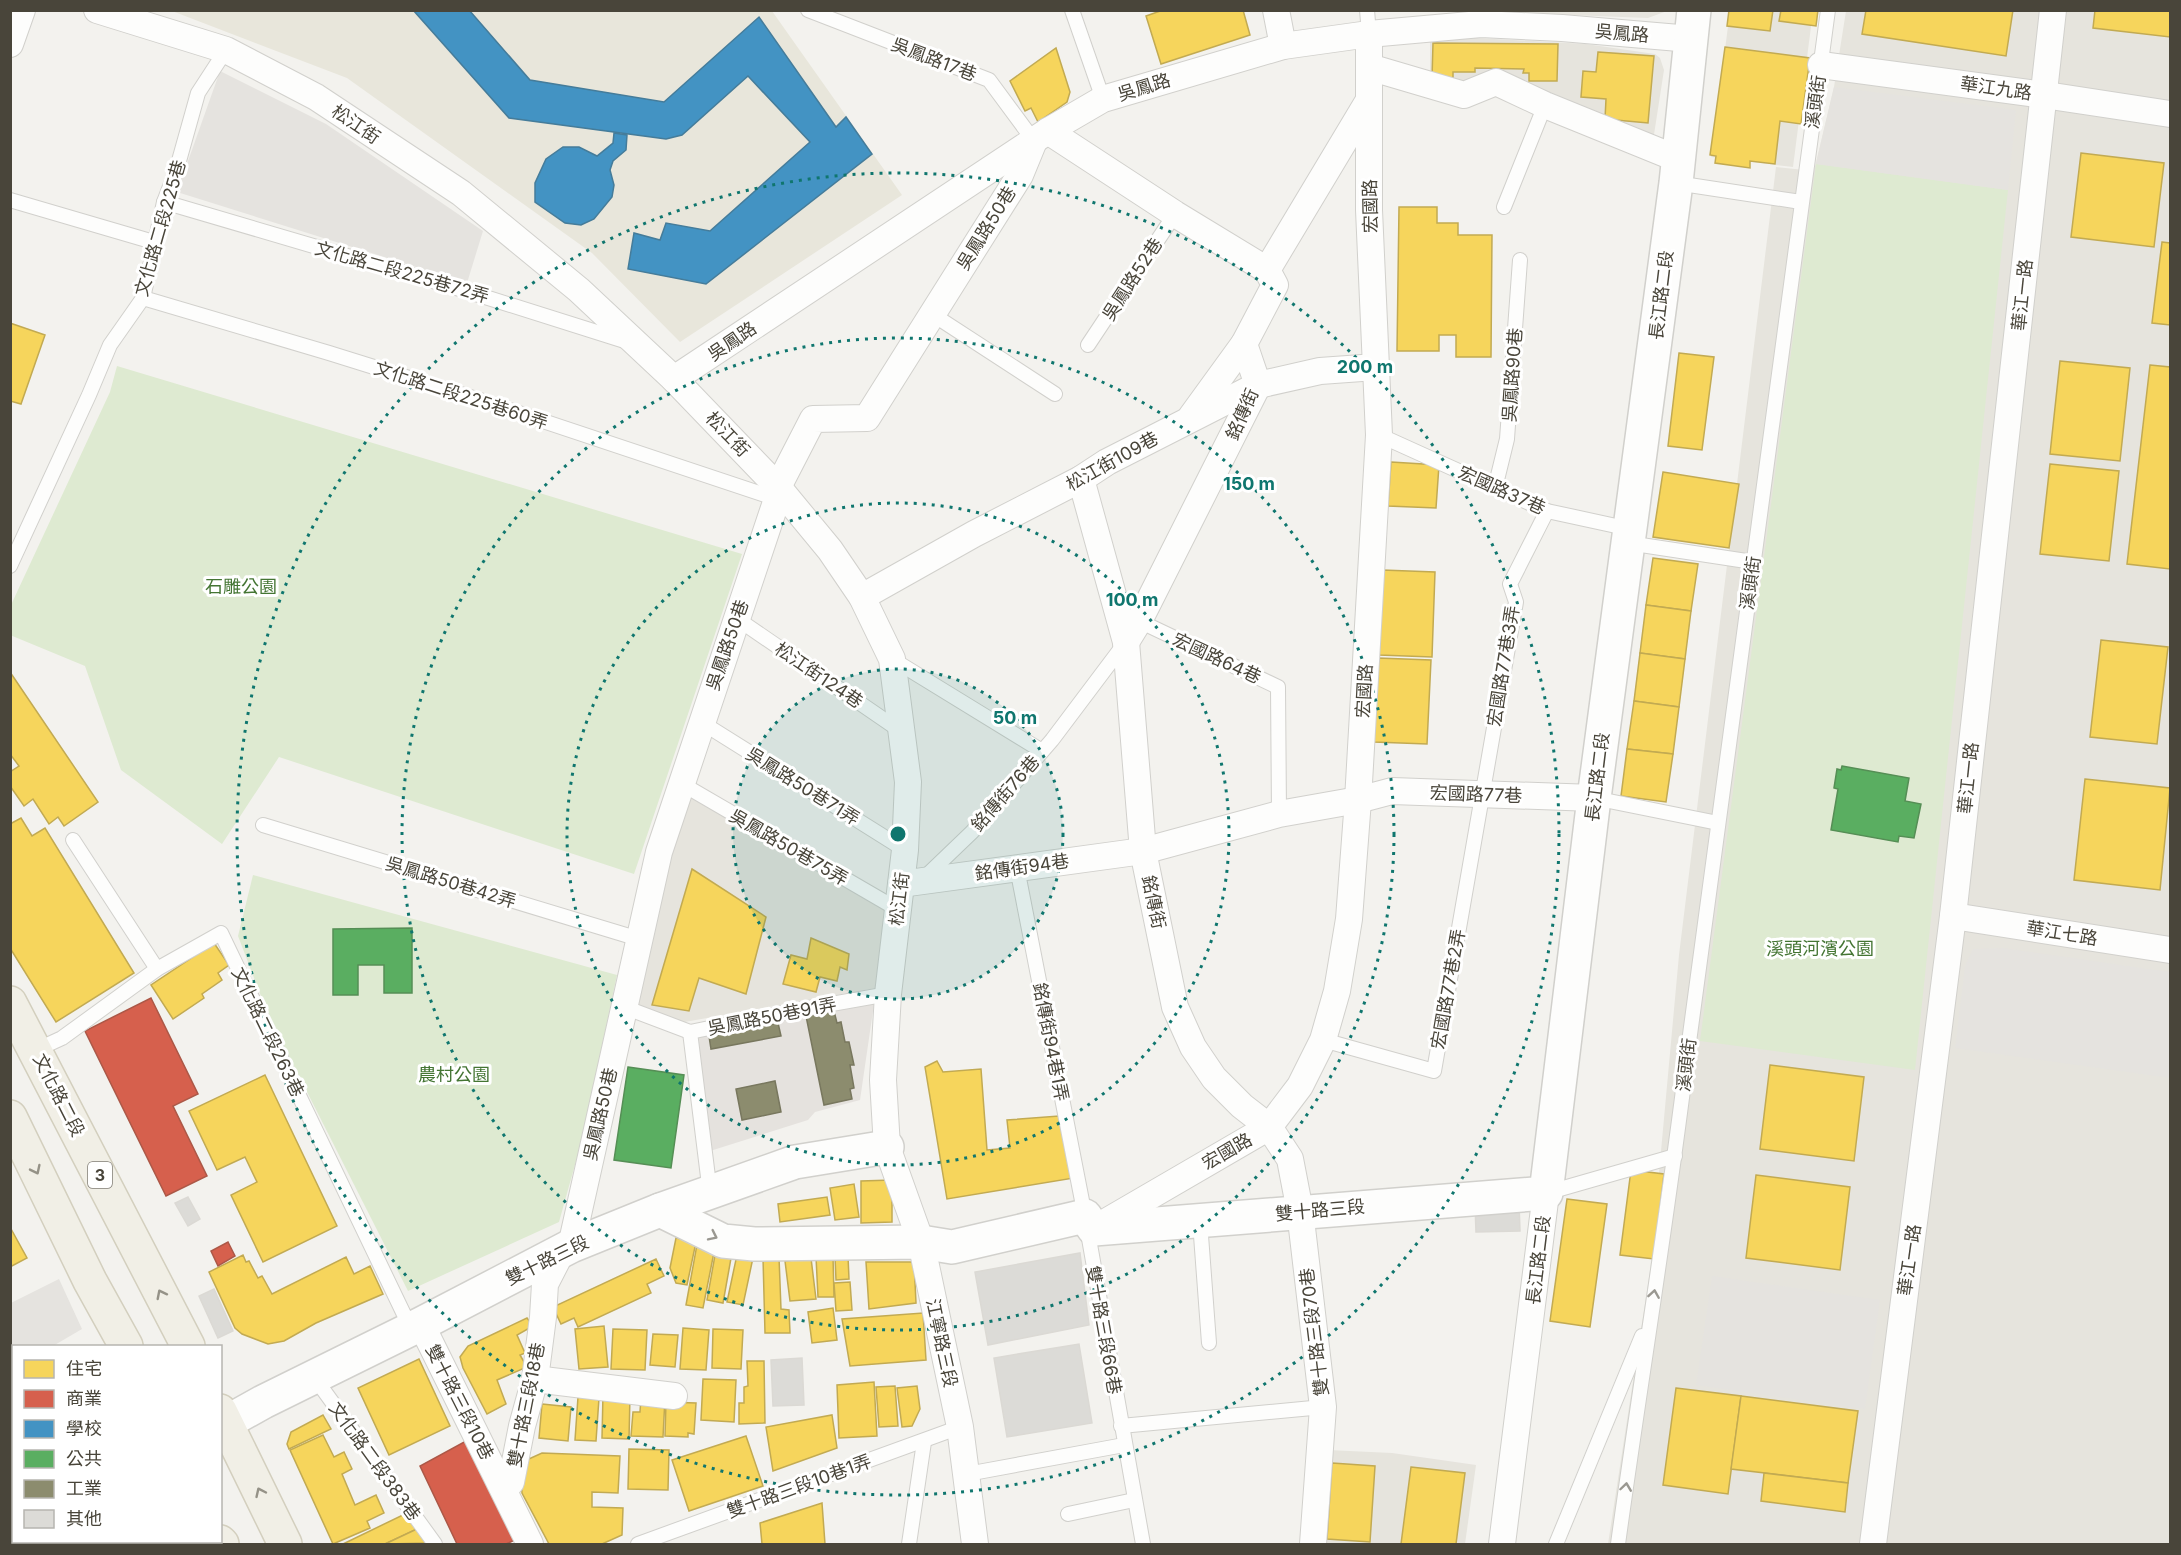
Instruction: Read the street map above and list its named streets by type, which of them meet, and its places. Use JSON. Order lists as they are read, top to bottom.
{
  "streets": {
    "main road": ["文化路二段", "3"],
    "street": [
      "吳鳳路",
      "華江九路",
      "松江街",
      "宏國路",
      "吳鳳路50巷",
      "長江路二段",
      "華江一路",
      "銘傳街",
      "松江街109巷",
      "宏國路77巷",
      "銘傳街94巷",
      "華江七路",
      "雙十路三段",
      "雙十路三段70巷",
      "江寧路三段",
      "雙十路三段10巷",
      "雙十路三段18巷"
    ],
    "lane": [
      "吳鳳路17巷",
      "溪頭街",
      "文化路二段225巷",
      "文化路二段225巷72弄",
      "吳鳳路52巷",
      "吳鳳路90巷",
      "文化路二段225巷60弄",
      "宏國路37巷",
      "宏國路64巷",
      "宏國路77巷3弄",
      "松江街124巷",
      "吳鳳路50巷71弄",
      "銘傳街76巷",
      "吳鳳路50巷75弄",
      "吳鳳路50巷42弄",
      "宏國路77巷2弄",
      "吳鳳路50巷91弄",
      "文化路二段263巷",
      "銘傳街94巷1弄",
      "雙十路三段66巷",
      "文化路二段383巷",
      "雙十路三段10巷1弄"
    ]
  },
  "crossings": [
    ["吳鳳路", "吳鳳路17巷"],
    ["吳鳳路", "松江街"],
    ["吳鳳路", "宏國路"],
    ["吳鳳路", "吳鳳路50巷"],
    ["吳鳳路", "長江路二段"],
    ["吳鳳路17巷", "吳鳳路50巷"],
    ["華江九路", "溪頭街"],
    ["華江九路", "華江一路"],
    ["溪頭街", "宏國路37巷"],
    ["松江街", "文化路二段225巷"],
    ["松江街", "吳鳳路50巷"],
    ["松江街", "文化路二段225巷72弄"],
    ["松江街", "文化路二段225巷60弄"],
    ["松江街", "松江街109巷"],
    ["松江街", "松江街124巷"],
    ["松江街", "吳鳳路50巷71弄"],
    ["松江街", "銘傳街76巷"],
    ["松江街", "吳鳳路50巷75弄"],
    ["松江街", "銘傳街94巷"],
    ["松江街", "吳鳳路50巷91弄"],
    ["松江街", "雙十路三段"],
    ["松江街", "江寧路三段"],
    ["宏國路", "銘傳街"],
    ["宏國路", "松江街109巷"],
    ["宏國路", "宏國路37巷"],
    ["宏國路", "宏國路77巷"],
    ["宏國路", "宏國路77巷2弄"],
    ["宏國路", "銘傳街94巷1弄"],
    ["宏國路", "雙十路三段"],
    ["宏國路", "雙十路三段66巷"],
    ["宏國路", "雙十路三段70巷"],
    ["文化路二段225巷", "文化路二段225巷72弄"],
    ["文化路二段225巷", "文化路二段225巷60弄"],
    ["吳鳳路50巷", "文化路二段225巷60弄"],
    ["吳鳳路50巷", "松江街124巷"],
    ["吳鳳路50巷", "吳鳳路50巷71弄"],
    ["吳鳳路50巷", "吳鳳路50巷75弄"],
    ["吳鳳路50巷", "吳鳳路50巷42弄"],
    ["吳鳳路50巷", "吳鳳路50巷91弄"],
    ["吳鳳路50巷", "雙十路三段"],
    ["吳鳳路50巷", "雙十路三段18巷"],
    ["長江路二段", "宏國路37巷"],
    ["長江路二段", "宏國路77巷"],
    ["長江路二段", "雙十路三段"],
    ["華江一路", "華江七路"],
    ["吳鳳路90巷", "宏國路37巷"],
    ["銘傳街", "松江街109巷"],
    ["銘傳街", "宏國路64巷"],
    ["銘傳街", "銘傳街76巷"],
    ["銘傳街", "銘傳街94巷"],
    ["銘傳街", "雙十路三段70巷"],
    ["宏國路37巷", "宏國路77巷3弄"],
    ["宏國路64巷", "銘傳街76巷"],
    ["宏國路64巷", "宏國路77巷"],
    ["宏國路64巷", "銘傳街94巷"],
    ["宏國路77巷3弄", "宏國路77巷"],
    ["宏國路77巷3弄", "宏國路77巷2弄"],
    ["銘傳街76巷", "銘傳街94巷"],
    ["宏國路77巷", "銘傳街94巷"],
    ["宏國路77巷", "宏國路77巷2弄"],
    ["銘傳街94巷", "銘傳街94巷1弄"],
    ["文化路二段263巷", "文化路二段"],
    ["文化路二段263巷", "雙十路三段"],
    ["文化路二段263巷", "雙十路三段10巷"],
    ["銘傳街94巷1弄", "雙十路三段"],
    ["銘傳街94巷1弄", "雙十路三段66巷"],
    ["雙十路三段", "雙十路三段66巷"],
    ["雙十路三段", "雙十路三段70巷"],
    ["雙十路三段", "江寧路三段"],
    ["雙十路三段", "雙十路三段10巷"],
    ["雙十路三段", "雙十路三段18巷"],
    ["雙十路三段", "文化路二段383巷"],
    ["江寧路三段", "雙十路三段10巷1弄"],
    ["雙十路三段10巷", "雙十路三段18巷"]
  ],
  "parks": ["石雕公園", "溪頭河濱公園", "農村公園"],
  "legend": [
    "住宅",
    "商業",
    "學校",
    "公共",
    "工業",
    "其他"
  ],
  "rings": [
    "200 m",
    "150 m",
    "100 m",
    "50 m"
  ]
}
